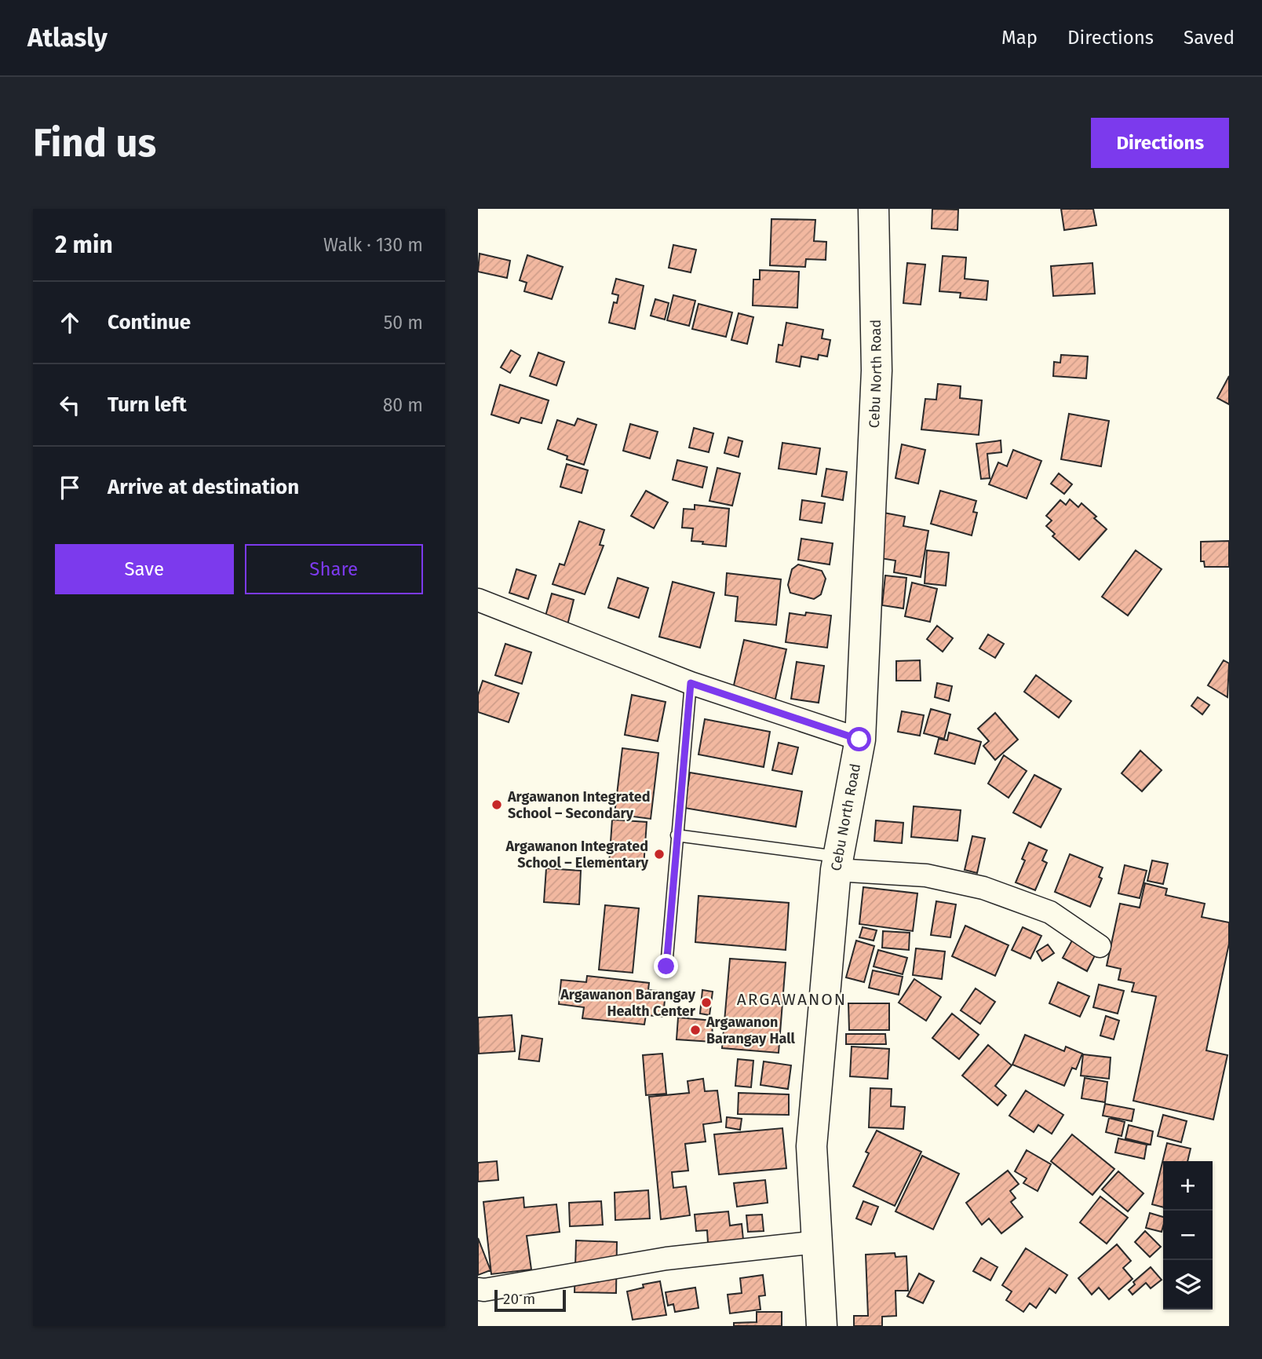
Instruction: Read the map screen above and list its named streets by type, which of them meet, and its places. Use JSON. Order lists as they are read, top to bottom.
{
  "streets": {
    "highway": ["Cebu North Road"]
  },
  "districts": ["ARGAWANON"],
  "places": [
    "Argawanon Integrated School – Secondary",
    "Argawanon Integrated School – Elementary",
    "Argawanon Barangay Health Center",
    "Argawanon Barangay Hall"
  ],
  "scale_bar": "20 m",
  "page": {
    "header": "Atlasly",
    "nav": ["Map", "Directions", "Saved"],
    "buttons": [
      "Directions",
      ["Save", "Share"]
    ],
    "title": "Find us",
    "heading": ["2 min", "Walk · 130 m"],
    "list": [
      ["Continue", "50 m"],
      ["Turn left", "80 m"],
      "Arrive at destination"
    ],
    "map_buttons": ["+", "−"],
    "scale": "20 m"
  }
}
